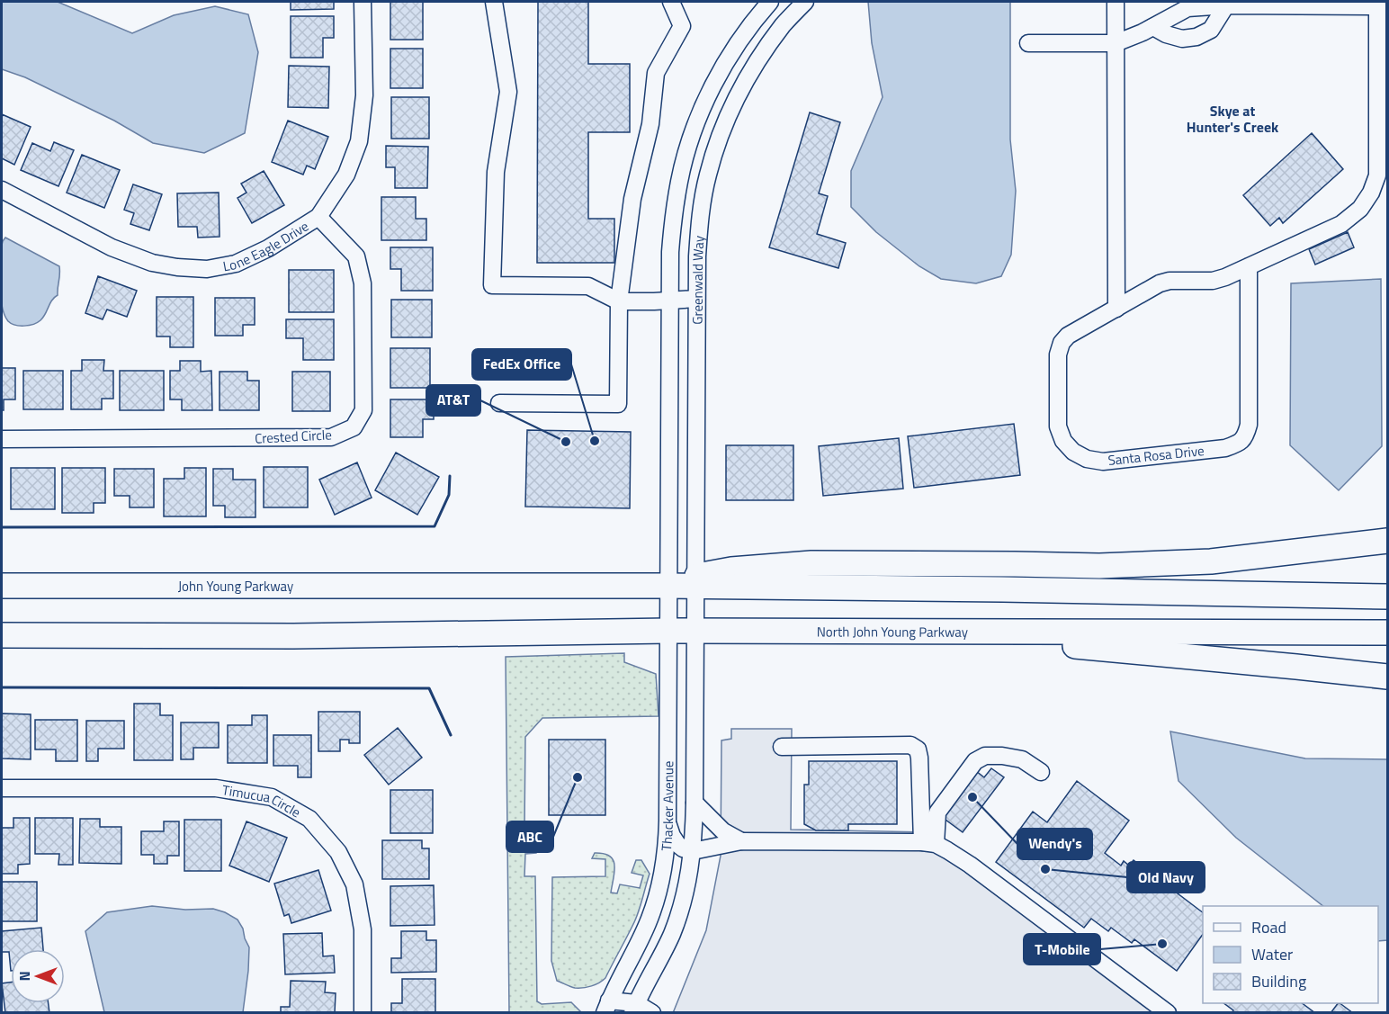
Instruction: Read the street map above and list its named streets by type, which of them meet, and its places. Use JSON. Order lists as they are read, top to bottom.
{
  "streets": {
    "highway": ["John Young Parkway", "North John Young Parkway"],
    "street": [
      "Lone Eagle Drive",
      "Greenwald Way",
      "Crested Circle",
      "Santa Rosa Drive",
      "Timucua Circle",
      "Thacker Avenue"
    ]
  },
  "crossings": [
    ["Lone Eagle Drive", "Crested Circle"],
    ["Greenwald Way", "John Young Parkway"],
    ["Greenwald Way", "Thacker Avenue"],
    ["John Young Parkway", "Thacker Avenue"],
    ["North John Young Parkway", "Thacker Avenue"]
  ],
  "districts": ["Skye at Hunter's Creek"],
  "places": [
    "FedEx Office",
    "AT&T",
    "ABC",
    "Wendy's",
    "Old Navy",
    "T-Mobile"
  ],
  "legend": ["Road", "Water", "Building"],
  "north": "left"
}
